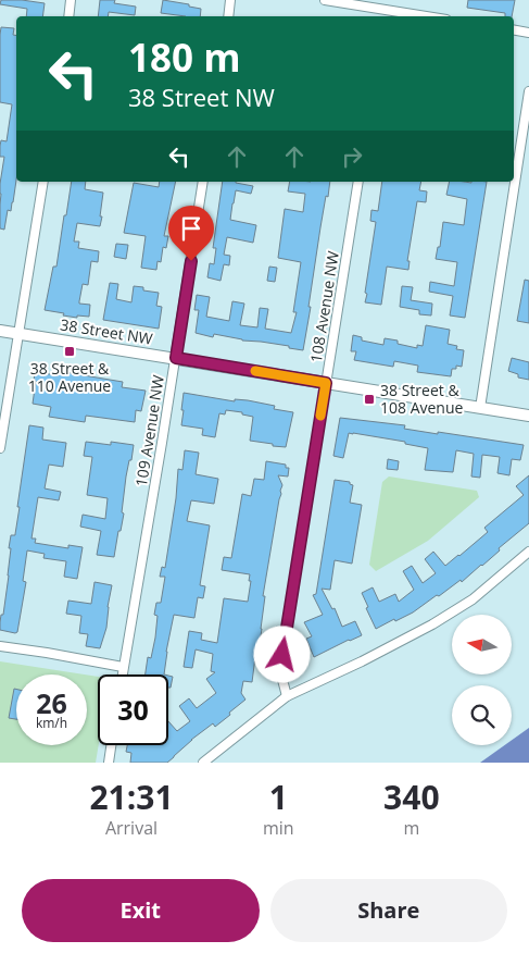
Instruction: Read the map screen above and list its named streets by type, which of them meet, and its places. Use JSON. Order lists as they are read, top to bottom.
{
  "streets": {
    "street": ["108 Avenue NW", "38 Street NW", "109 Avenue NW"]
  },
  "crossings": [
    ["108 Avenue NW", "38 Street NW"],
    ["38 Street NW", "109 Avenue NW"]
  ],
  "places": {
    "transit": ["38 Street & 110 Avenue", "38 Street & 108 Avenue"]
  },
  "north": "left",
  "page": {
    "turn": ["180 m", "38 Street NW"],
    "speed": "26 km/h",
    "limit": "30",
    "eta": [
      "21:31",
      "Arrival",
      "1",
      "min",
      "340",
      "m"
    ],
    "buttons": ["Exit", "Share"]
  }
}
